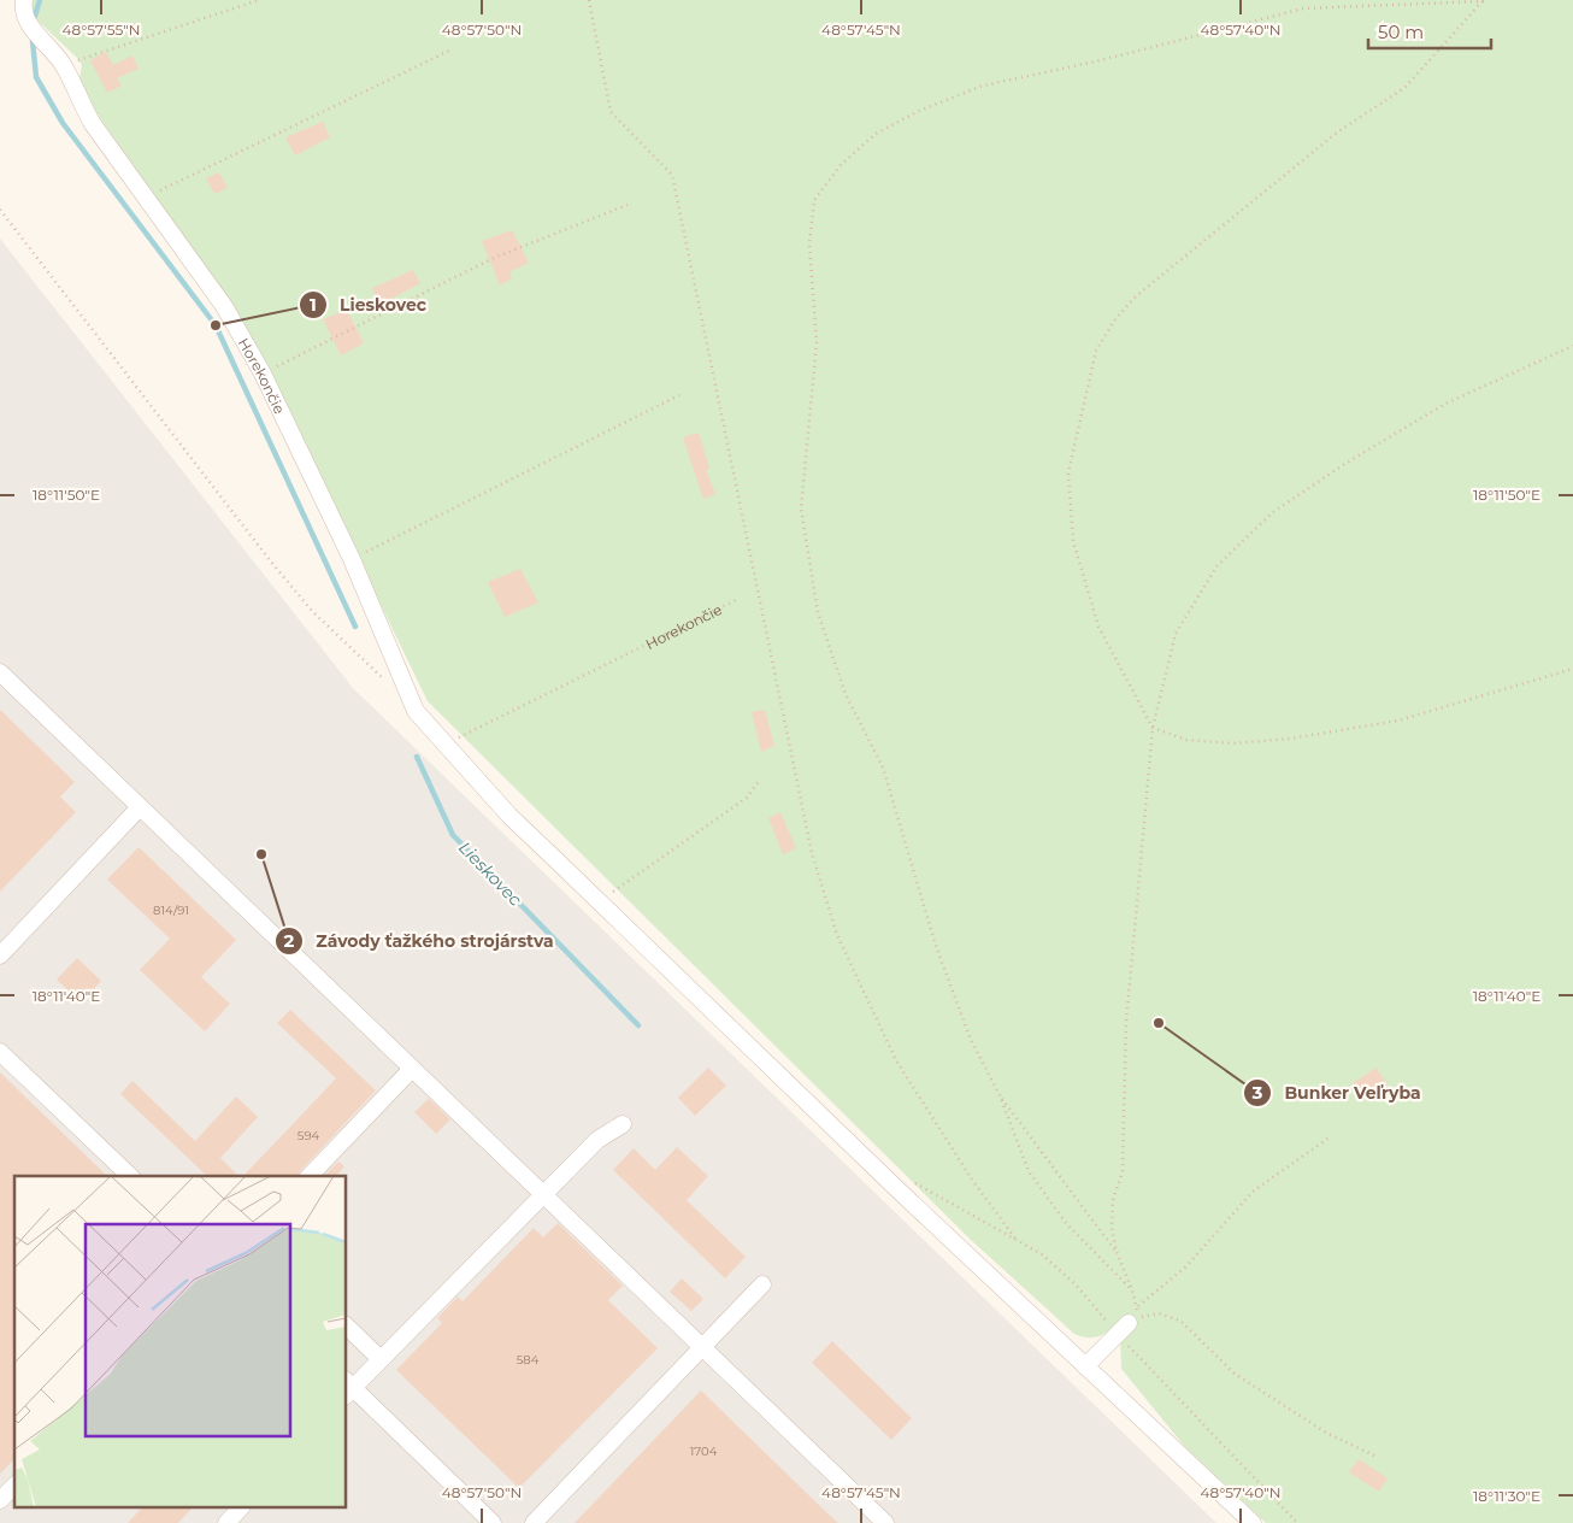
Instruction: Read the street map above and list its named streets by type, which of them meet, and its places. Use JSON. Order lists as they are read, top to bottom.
{
  "streets": {
    "lane": ["Horekončie"]
  },
  "water": ["Lieskovec"],
  "places": ["Lieskovec", "Závody ťažkého strojárstva", "Bunker Veľryba"],
  "house_numbers": [
    "814/91",
    "594",
    "584",
    "1704"
  ],
  "scale_bar": "50 m",
  "coordinates": [
    "48°57'55\"N",
    "48°57'50\"N",
    "48°57'45\"N",
    "48°57'40\"N",
    "18°11'50\"E",
    "18°11'40\"E",
    "18°11'30\"E"
  ]
}
